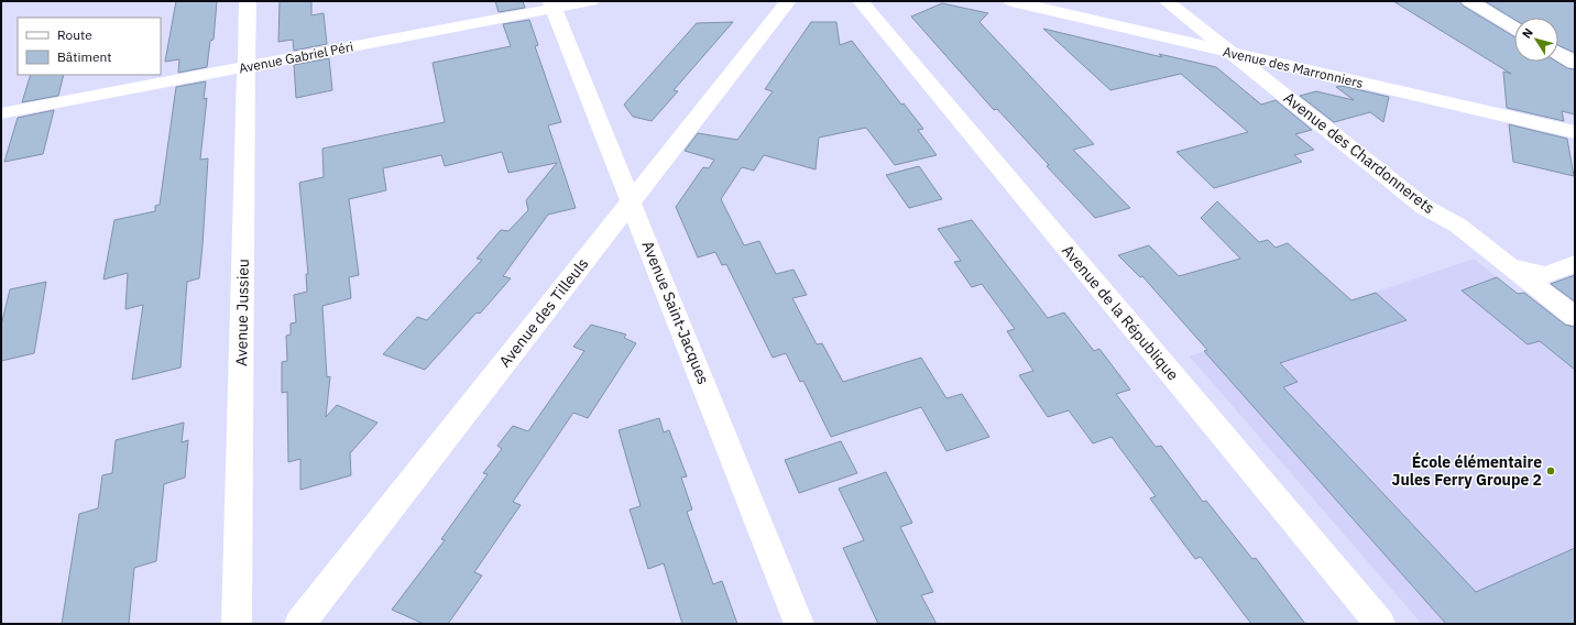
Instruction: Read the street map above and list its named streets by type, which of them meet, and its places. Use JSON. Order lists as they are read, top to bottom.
{
  "streets": {
    "street": [
      "Avenue Gabriel Péri",
      "Avenue des Marronniers",
      "Avenue des Chardonnerets",
      "Avenue Jussieu",
      "Avenue des Tilleuls",
      "Avenue Saint-Jacques",
      "Avenue de la République"
    ]
  },
  "crossings": [
    ["Avenue Gabriel Péri", "Avenue Jussieu"],
    ["Avenue Gabriel Péri", "Avenue Saint-Jacques"],
    ["Avenue des Marronniers", "Avenue des Chardonnerets"],
    ["Avenue des Tilleuls", "Avenue Saint-Jacques"]
  ],
  "places": ["École élémentaire Jules Ferry Groupe 2"],
  "legend": ["Route", "Bâtiment"],
  "north": "top left"
}
